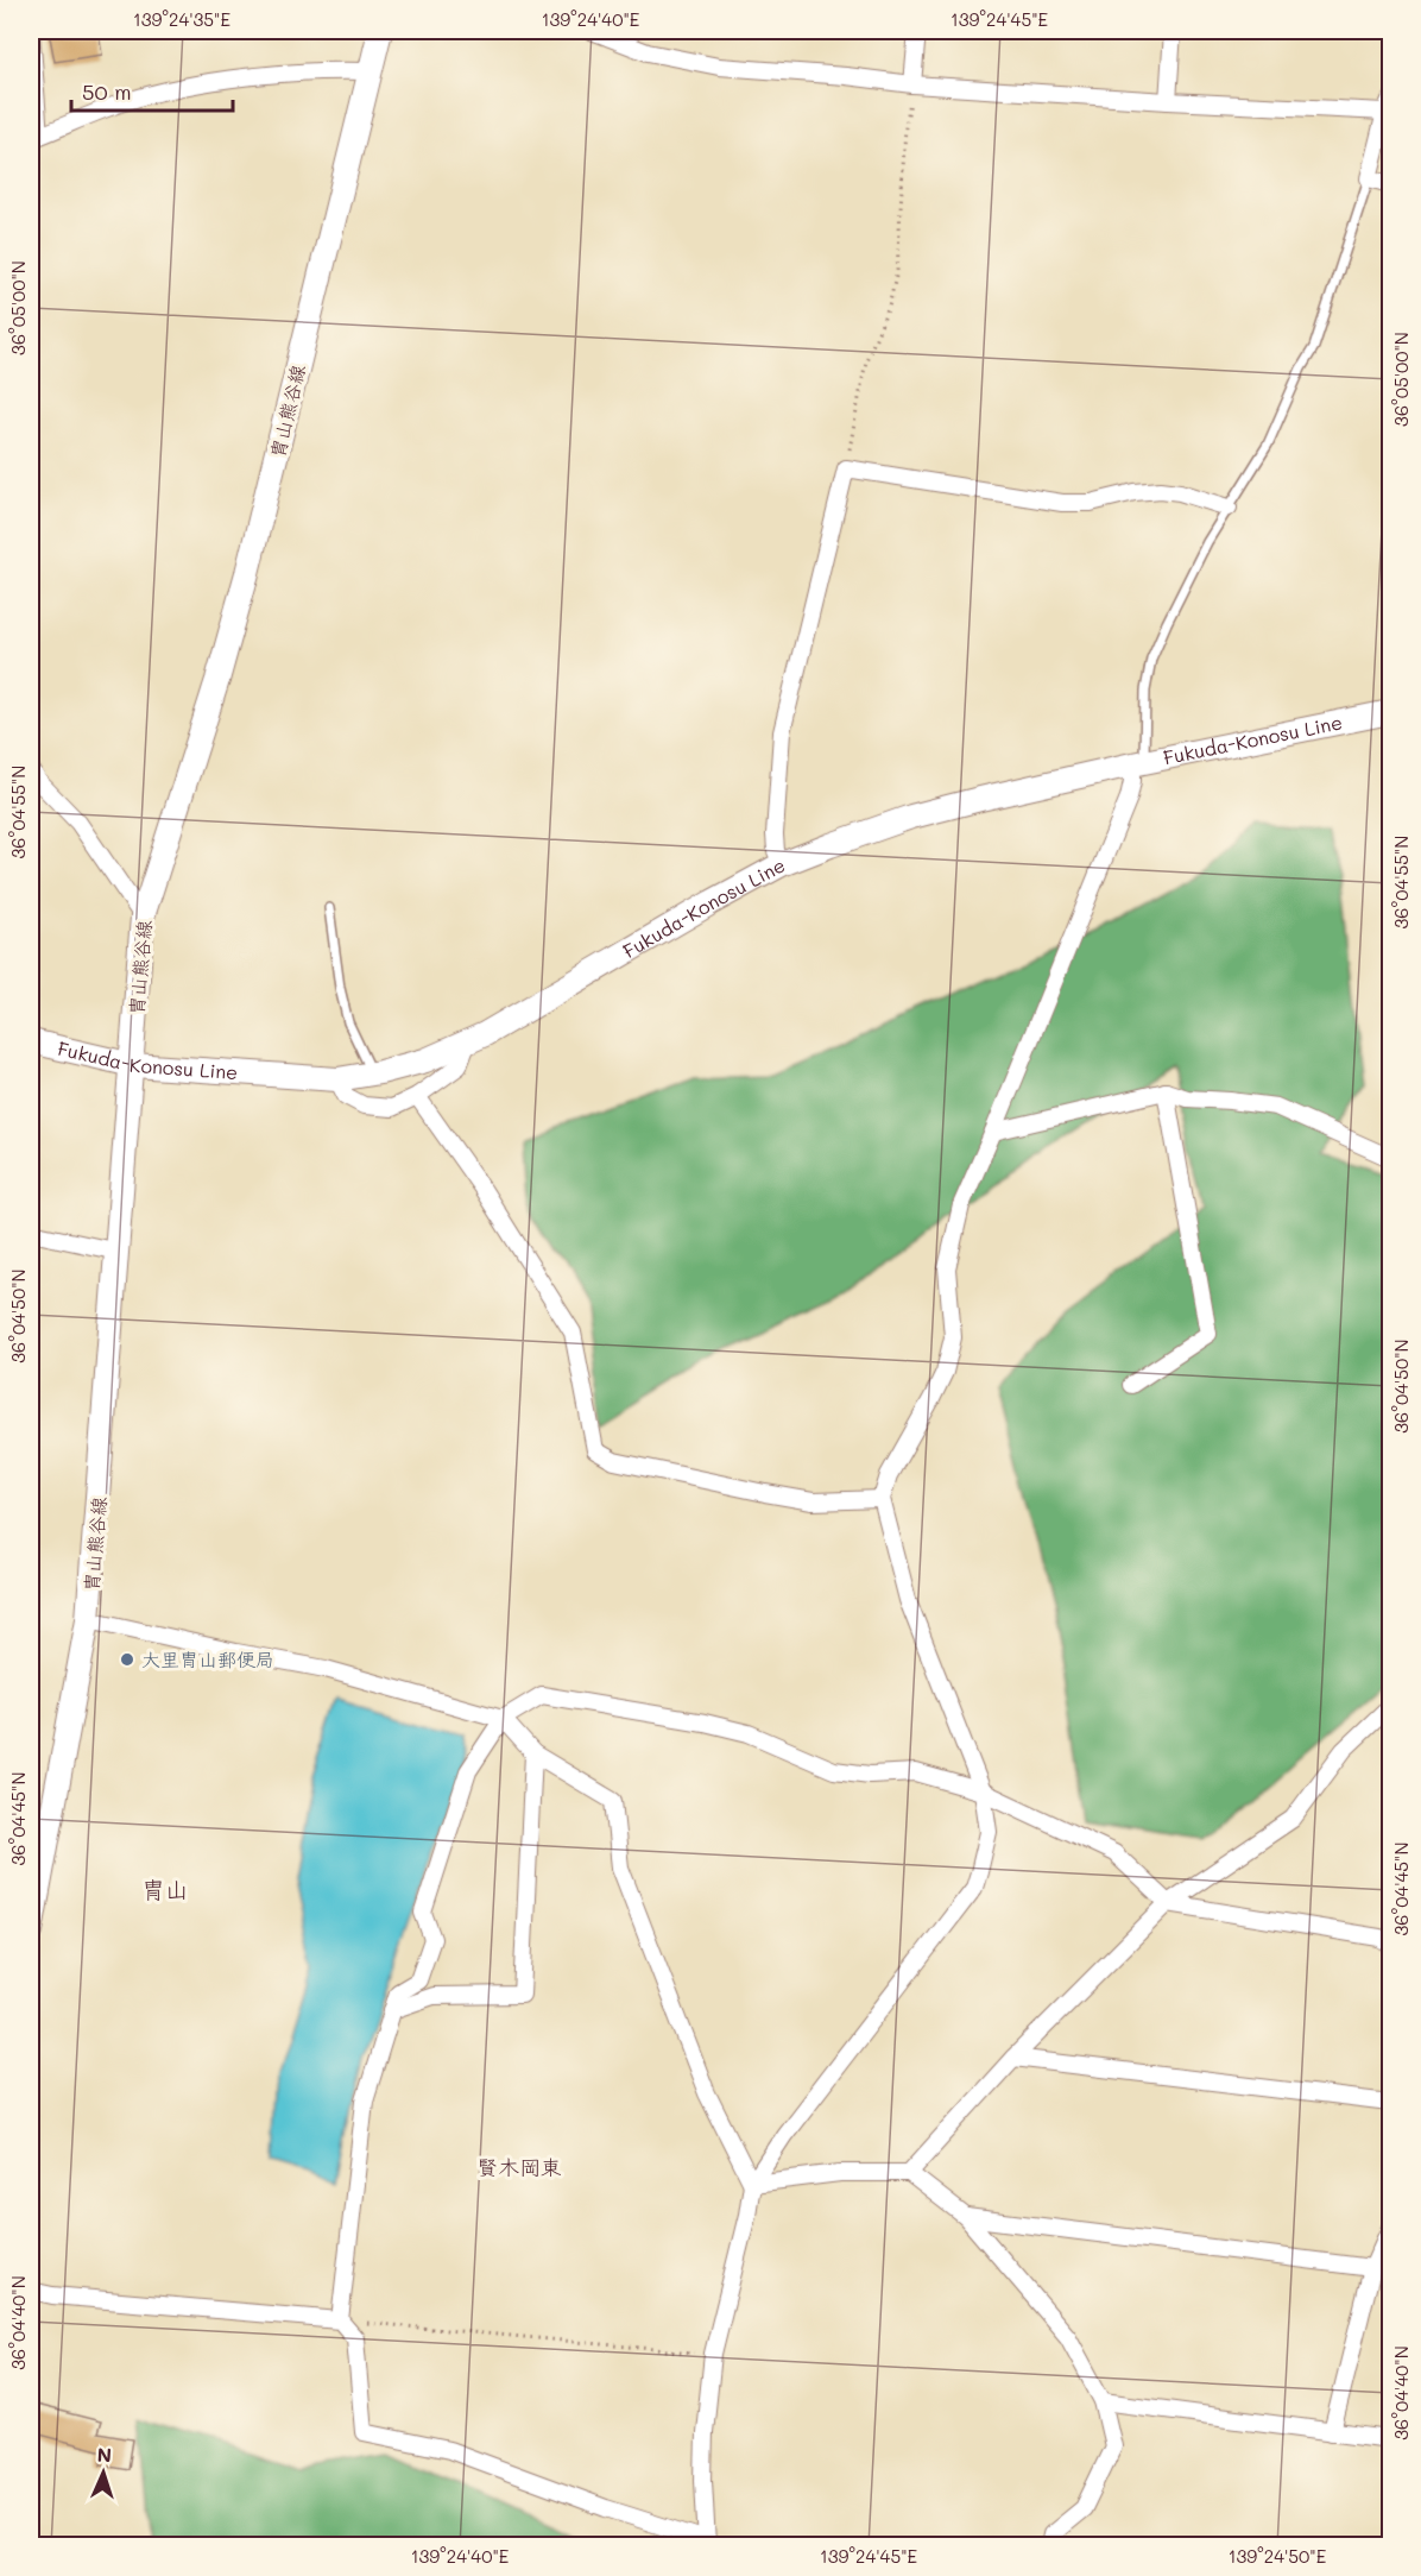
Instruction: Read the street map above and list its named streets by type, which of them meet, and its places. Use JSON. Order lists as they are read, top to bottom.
{
  "streets": {
    "main road": ["胄山熊谷線", "Fukuda-Konosu Line"]
  },
  "crossings": [
    ["胄山熊谷線", "Fukuda-Konosu Line"]
  ],
  "districts": ["冑山", "賢木岡東"],
  "places": ["大里冑山郵便局"],
  "scale_bar": "50 m",
  "north": "top",
  "coordinates": [
    "139°24'35\"E",
    "139°24'40\"E",
    "139°24'45\"E",
    "36°05'00\"N",
    "36°04'55\"N",
    "36°04'50\"N",
    "36°04'45\"N",
    "36°04'40\"N",
    "139°24'50\"E"
  ]
}
